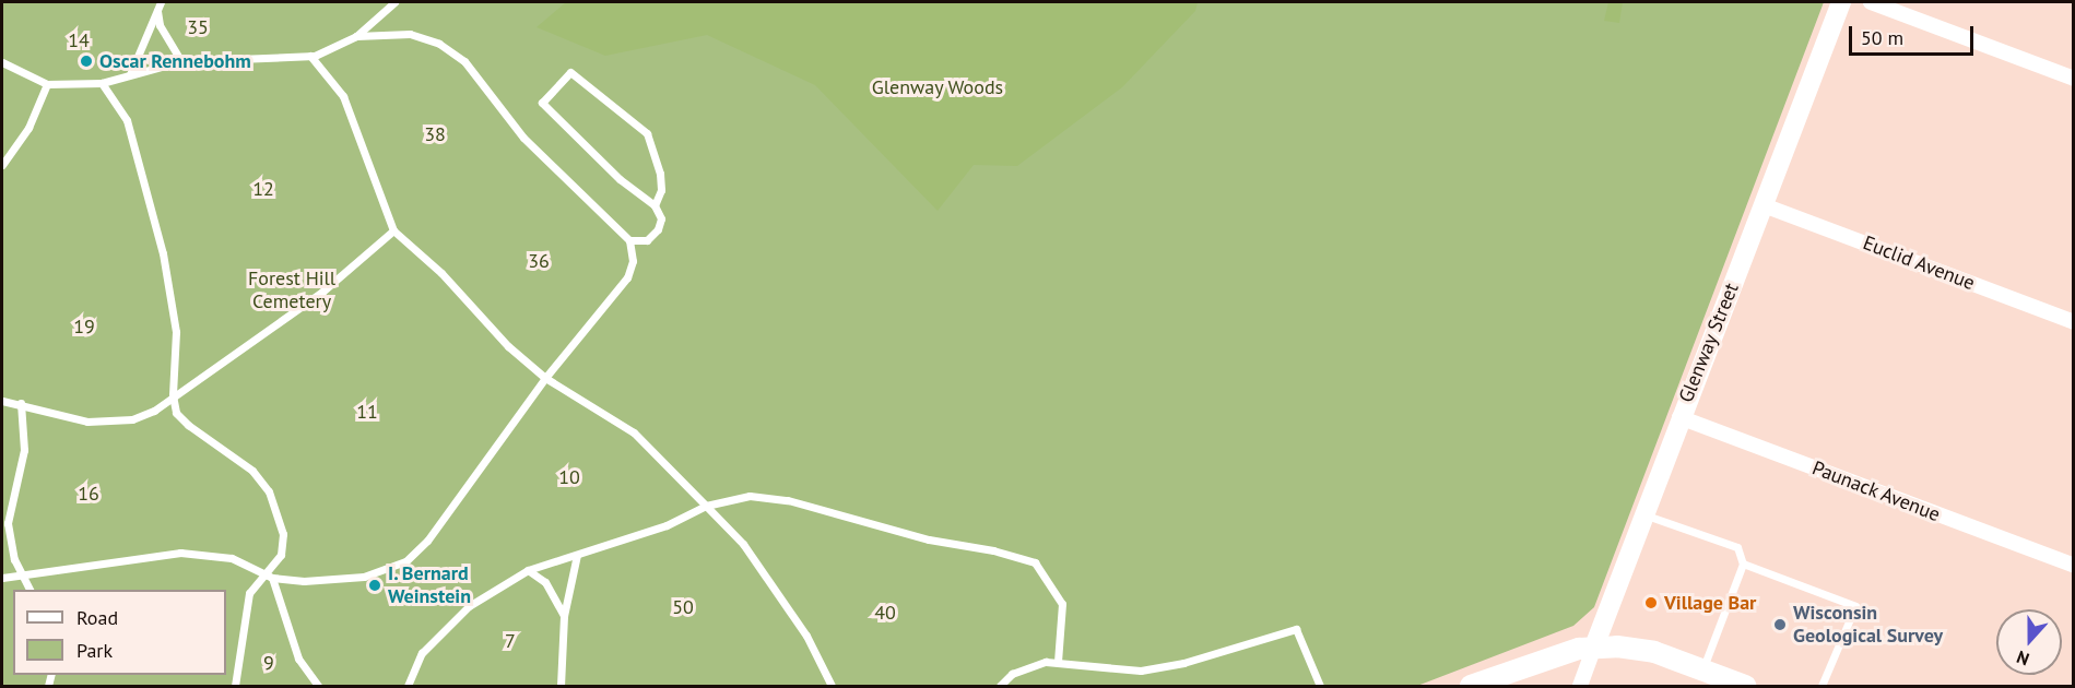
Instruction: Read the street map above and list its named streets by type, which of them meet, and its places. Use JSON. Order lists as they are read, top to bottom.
{
  "streets": {
    "street": ["Euclid Avenue", "Glenway Street", "Paunack Avenue"]
  },
  "crossings": [
    ["Euclid Avenue", "Glenway Street"],
    ["Glenway Street", "Paunack Avenue"]
  ],
  "parks": [
    "35",
    "14",
    "Glenway Woods",
    "38",
    "12",
    "36",
    "Forest Hill Cemetery",
    "19",
    "11",
    "10",
    "16",
    "50",
    "40",
    "7",
    "9"
  ],
  "places": [
    "Oscar Rennebohm",
    "I. Bernard Weinstein",
    "Village Bar",
    "Wisconsin Geological Survey"
  ],
  "legend": ["Road", "Park"],
  "scale_bar": "50 m",
  "north": "bottom"
}
